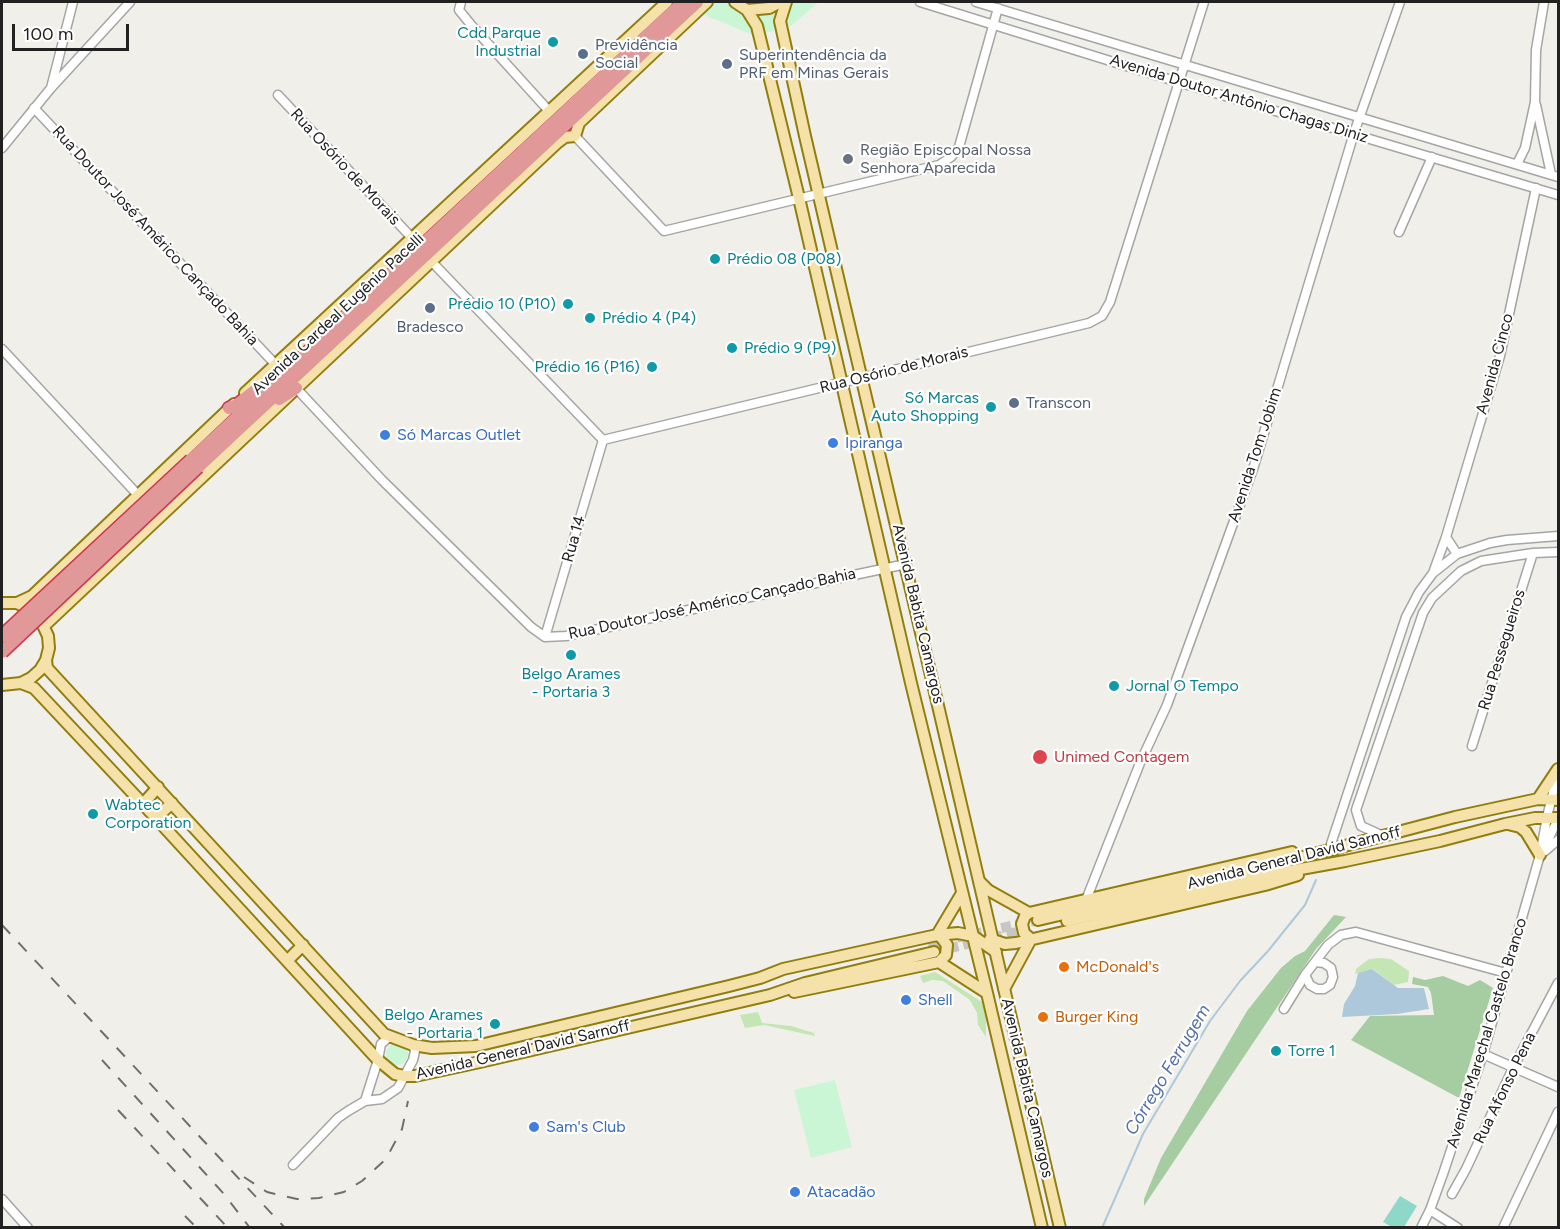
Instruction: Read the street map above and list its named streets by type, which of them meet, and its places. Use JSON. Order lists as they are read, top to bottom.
{
  "streets": {
    "highway": ["Avenida Cardeal Eugênio Pacelli"],
    "main road": ["Avenida Babita Camargos", "Avenida General David Sarnoff"],
    "street": [
      "Avenida Doutor Antônio Chagas Diniz",
      "Rua Osório de Morais",
      "Rua Doutor José Américo Cançado Bahia",
      "Avenida Cinco",
      "Avenida Tom Jobim",
      "Rua 14",
      "Rua Pessegueiros",
      "Avenida Marechal Castelo Branco",
      "Rua Afonso Pena"
    ]
  },
  "crossings": [
    ["Avenida Doutor Antônio Chagas Diniz", "Rua Osório de Morais"],
    ["Avenida Doutor Antônio Chagas Diniz", "Avenida Cinco"],
    ["Avenida Doutor Antônio Chagas Diniz", "Avenida Tom Jobim"],
    ["Rua Osório de Morais", "Avenida Cardeal Eugênio Pacelli"],
    ["Rua Osório de Morais", "Rua 14"],
    ["Rua Osório de Morais", "Avenida Babita Camargos"],
    ["Rua Doutor José Américo Cançado Bahia", "Avenida Cardeal Eugênio Pacelli"],
    ["Rua Doutor José Américo Cançado Bahia", "Rua 14"],
    ["Rua Doutor José Américo Cançado Bahia", "Avenida Babita Camargos"],
    ["Avenida Babita Camargos", "Avenida General David Sarnoff"],
    ["Avenida General David Sarnoff", "Avenida Marechal Castelo Branco"]
  ],
  "water": ["Córrego Ferrugem"],
  "places": [
    "Cdd Parque Industrial",
    "Previdência Social",
    "Superintendência da PRF em Minas Gerais",
    "Região Episcopal Nossa Senhora Aparecida",
    "Prédio 08 (P08)",
    "Prédio 10 (P10)",
    "Bradesco",
    "Prédio 4 (P4)",
    "Prédio 9 (P9)",
    "Prédio 16 (P16)",
    "Transcon",
    "Só Marcas Auto Shopping",
    "Só Marcas Outlet",
    "Ipiranga",
    "Belgo Arames - Portaria 3",
    "Jornal O Tempo",
    "Unimed Contagem",
    "Wabtec Corporation",
    "McDonald's",
    "Shell",
    "Burger King",
    "Belgo Arames - Portaria 1",
    "Torre 1",
    "Sam's Club",
    "Atacadão"
  ],
  "scale_bar": "100 m"
}
